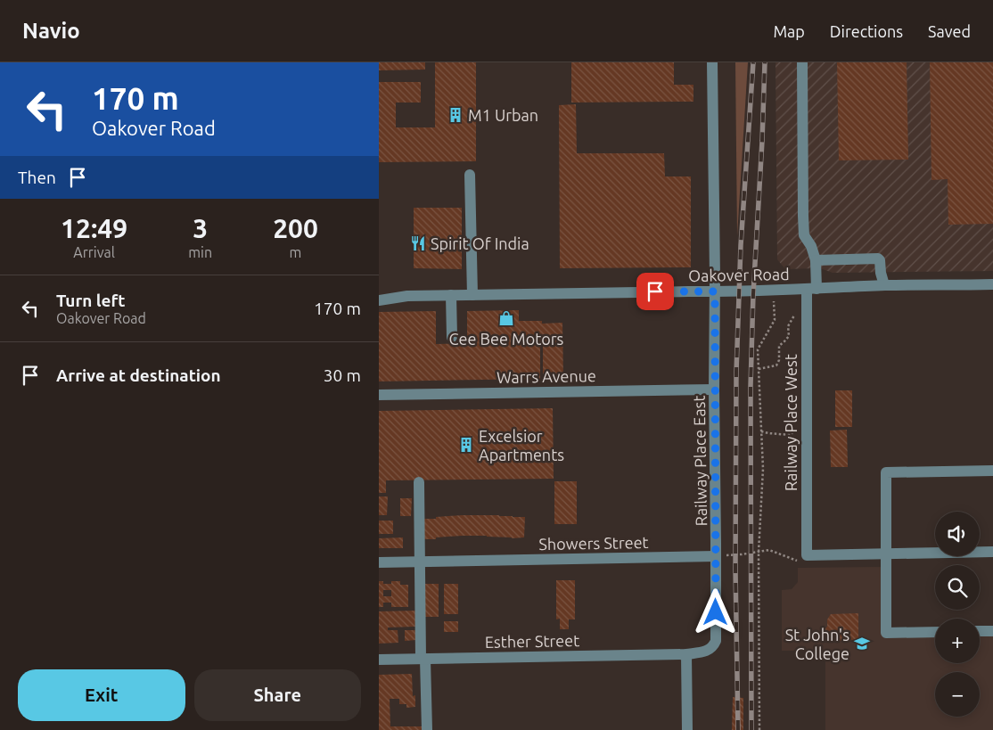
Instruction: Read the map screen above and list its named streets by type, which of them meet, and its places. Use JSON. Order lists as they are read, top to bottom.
{
  "streets": {
    "street": [
      "Oakover Road",
      "Warrs Avenue",
      "Railway Place West",
      "Railway Place East",
      "Showers Street",
      "Esther Street"
    ]
  },
  "crossings": [
    ["Oakover Road", "Railway Place West"],
    ["Oakover Road", "Railway Place East"],
    ["Warrs Avenue", "Railway Place East"],
    ["Railway Place East", "Showers Street"],
    ["Railway Place East", "Esther Street"]
  ],
  "places": {
    "building": ["M1 Urban", "Excelsior Apartments"],
    "restaurant": ["Spirit Of India"],
    "shop": ["Cee Bee Motors"],
    "school or university": ["St John's College"]
  },
  "page": {
    "header": "Navio",
    "nav": ["Map", "Directions", "Saved"],
    "turn": ["170 m", "Oakover Road"],
    "then": "Then",
    "eta": [
      "12:49",
      "Arrival",
      "3",
      "min",
      "200",
      "m"
    ],
    "list": [
      {
        "name": "Turn left",
        "note": "Oakover Road",
        "value": "170 m"
      },
      {
        "name": "Arrive at destination",
        "value": "30 m"
      }
    ],
    "map_buttons": ["+", "−"],
    "buttons": ["Exit", "Share"]
  }
}
